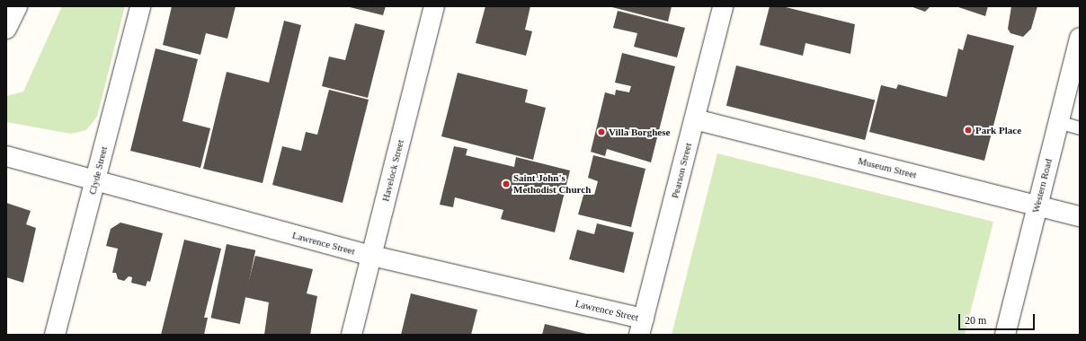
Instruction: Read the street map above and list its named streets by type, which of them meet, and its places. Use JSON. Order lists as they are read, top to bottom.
{
  "streets": {
    "street": [
      "Museum Street",
      "Clyde Street",
      "Havelock Street",
      "Pearson Street",
      "Western Road",
      "Lawrence Street"
    ]
  },
  "crossings": [
    ["Museum Street", "Pearson Street"],
    ["Museum Street", "Western Road"],
    ["Clyde Street", "Lawrence Street"],
    ["Havelock Street", "Lawrence Street"],
    ["Pearson Street", "Lawrence Street"]
  ],
  "places": ["Park Place", "Villa Borghese", "Saint John's Methodist Church"],
  "scale_bar": "20 m"
}
